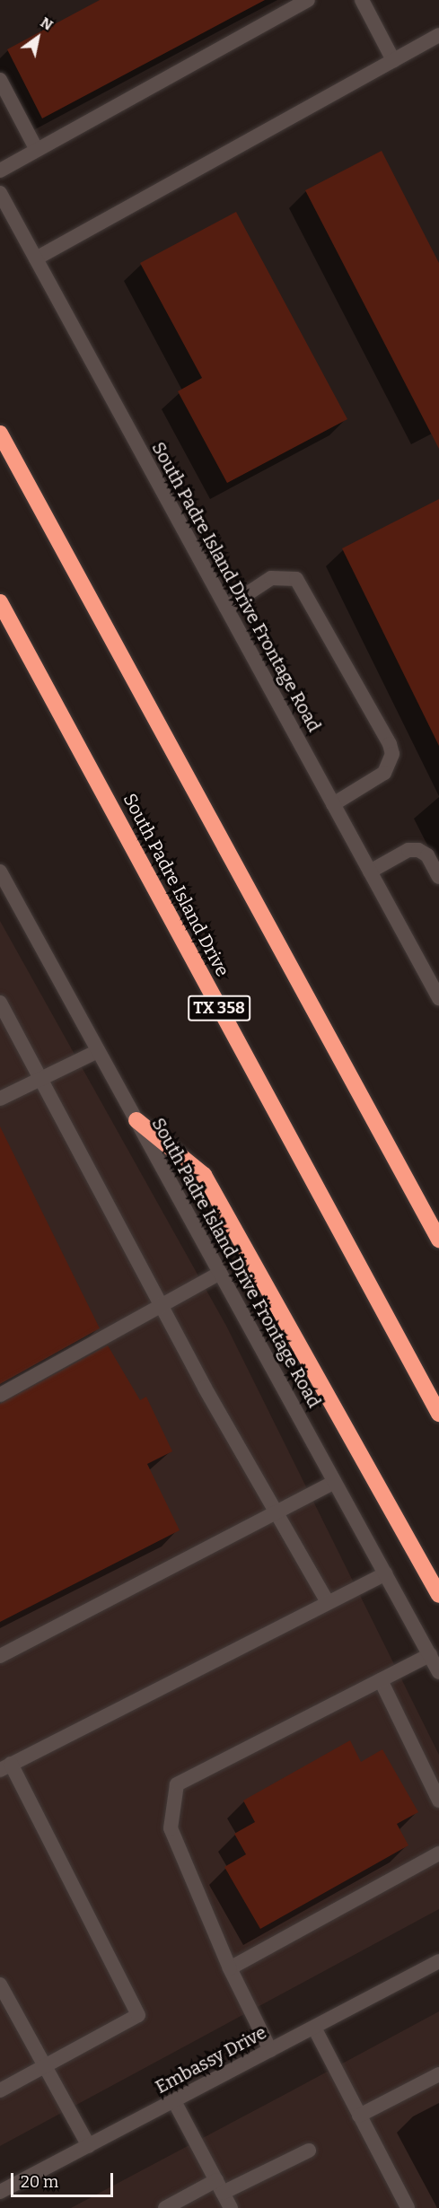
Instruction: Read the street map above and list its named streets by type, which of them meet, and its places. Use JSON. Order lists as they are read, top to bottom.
{
  "streets": {
    "highway": ["South Padre Island Drive", "TX 358"],
    "main road": ["South Padre Island Drive Frontage Road", "Embassy Drive"]
  },
  "scale_bar": "20 m",
  "north": "top right"
}
